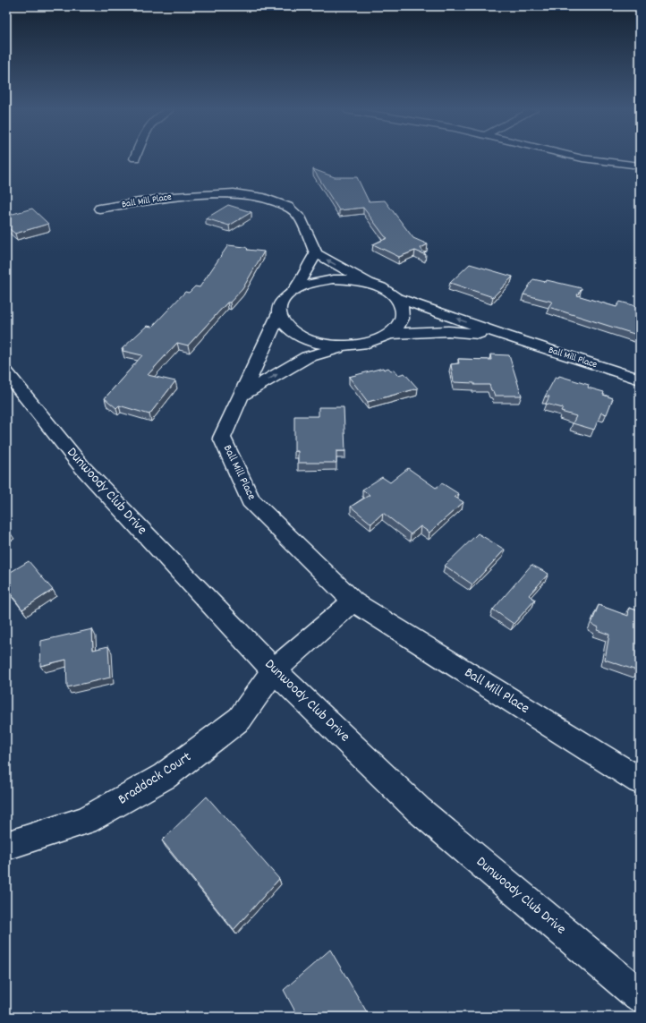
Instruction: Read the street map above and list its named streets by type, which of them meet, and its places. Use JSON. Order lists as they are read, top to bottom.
{
  "streets": {
    "street": ["Ball Mill Place", "Dunwoody Club Drive", "Braddock Court"]
  },
  "crossings": [
    ["Dunwoody Club Drive", "Braddock Court"]
  ]
}
